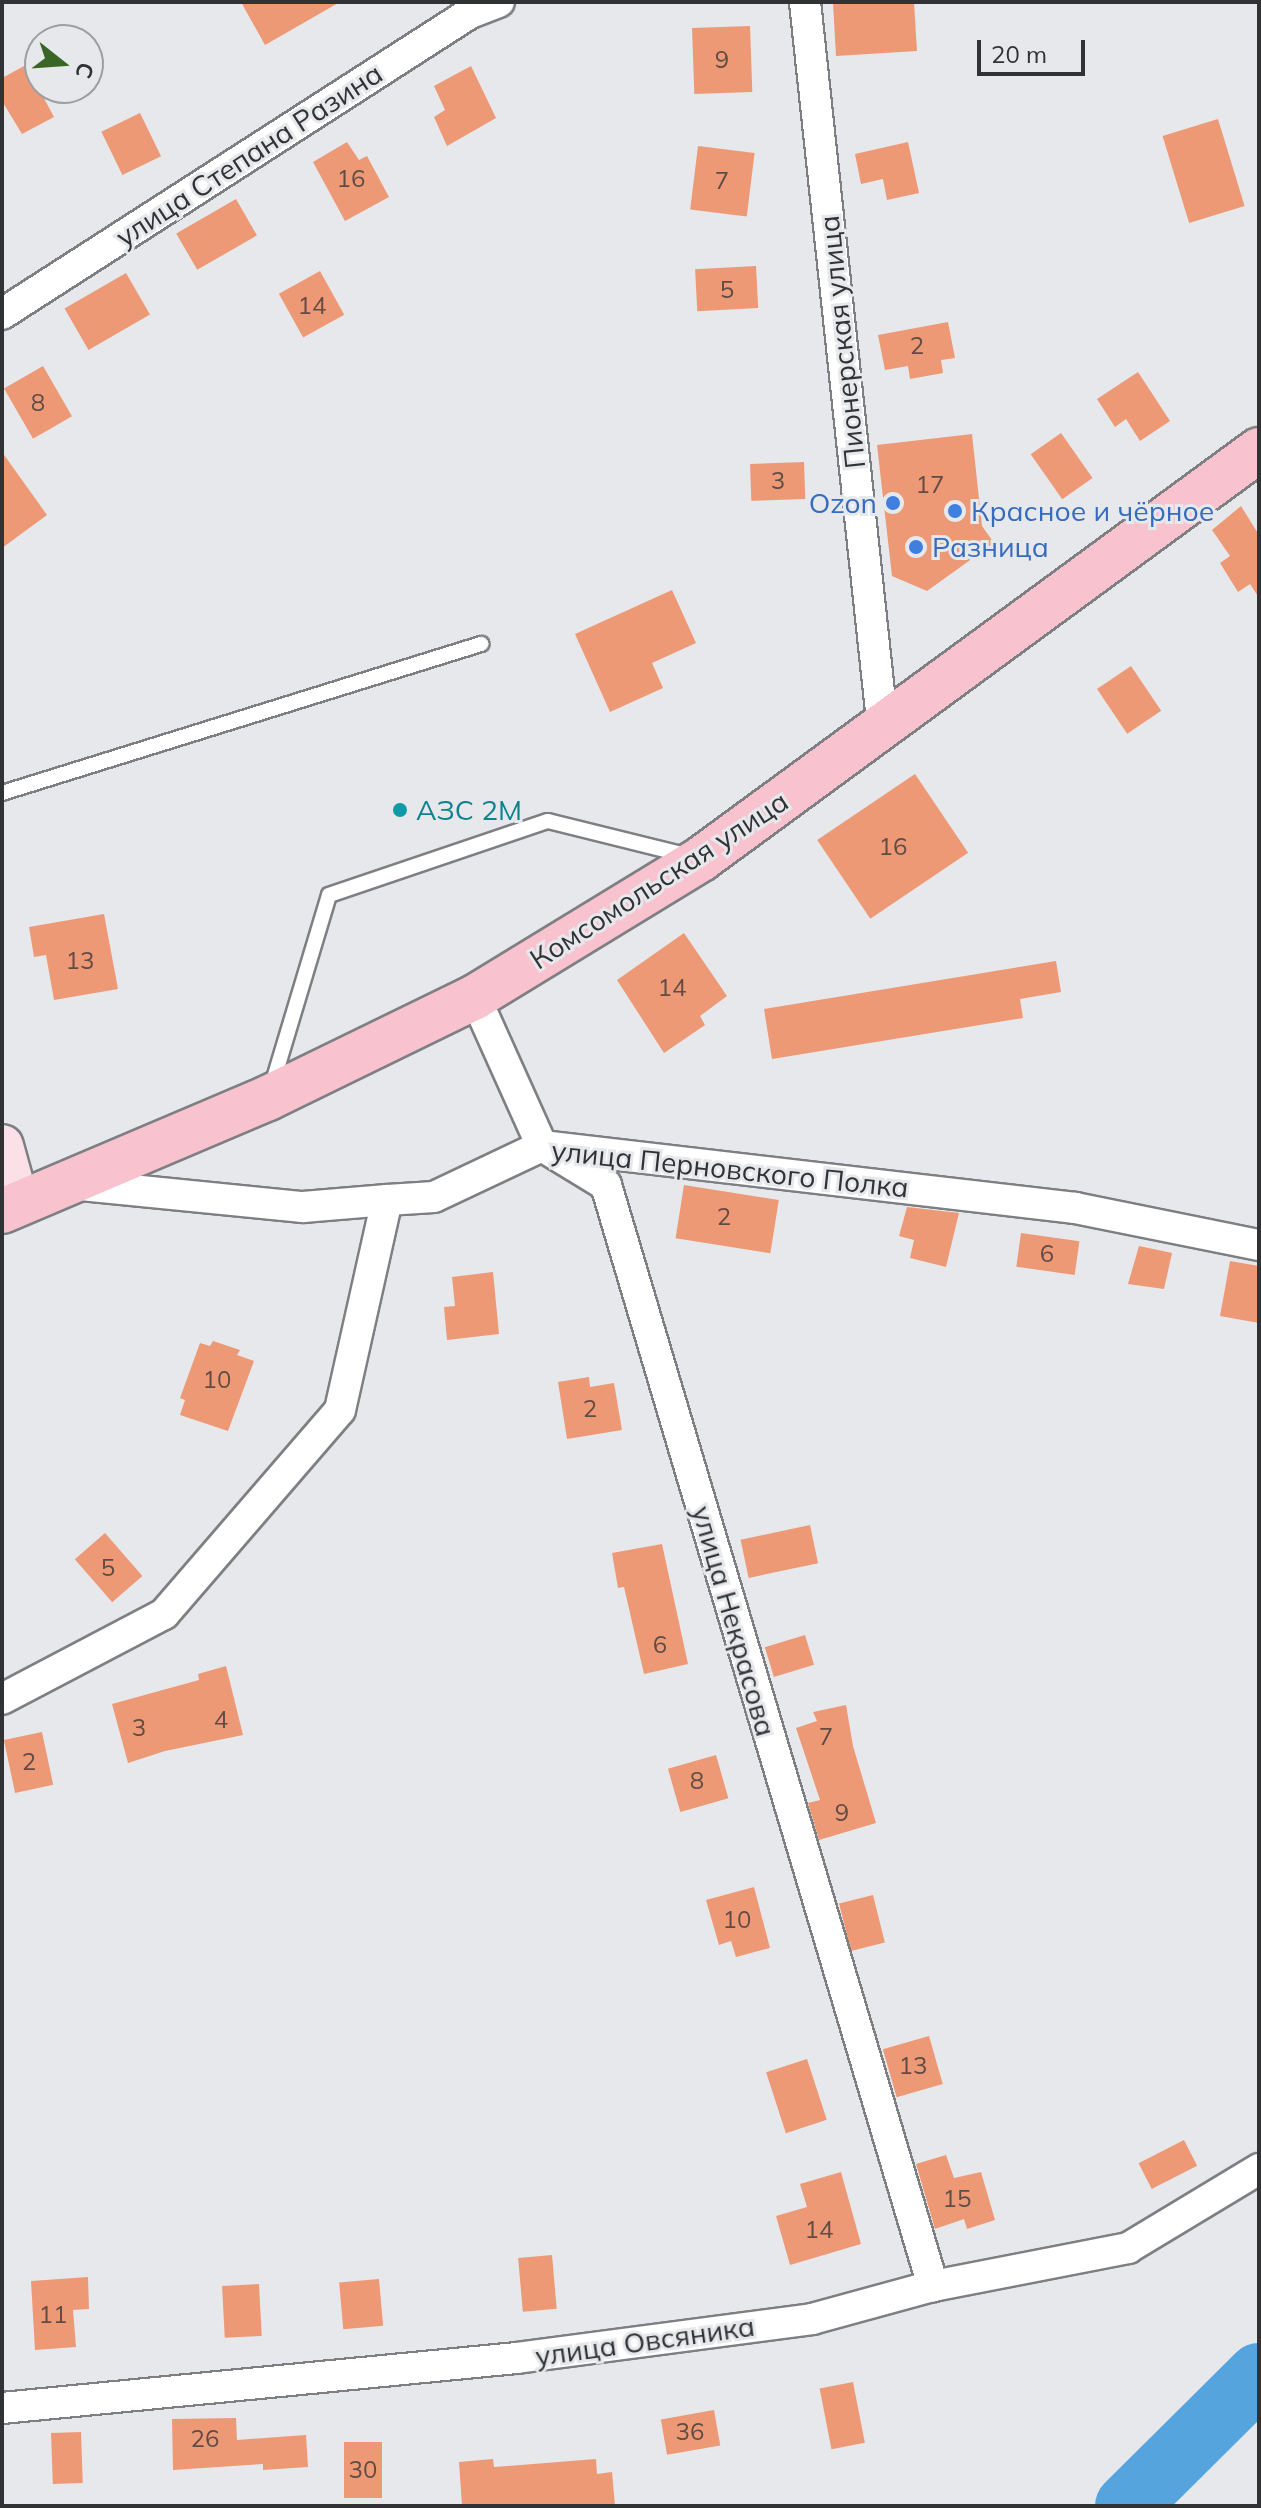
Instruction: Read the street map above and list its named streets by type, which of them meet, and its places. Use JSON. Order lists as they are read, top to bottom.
{
  "streets": {
    "main road": ["Комсомольская улица"],
    "street": [
      "улица Степана Разина",
      "Пионерская улица",
      "улица Перновского Полка",
      "улица Некрасова",
      "улица Овсяника"
    ]
  },
  "crossings": [
    ["Пионерская улица", "Комсомольская улица"],
    ["Комсомольская улица", "улица Перновского Полка"],
    ["улица Перновского Полка", "улица Некрасова"],
    ["улица Некрасова", "улица Овсяника"]
  ],
  "places": [
    "Ozon",
    "Красное и чёрное",
    "Разница",
    "АЗС 2М"
  ],
  "house_numbers": [
    "9",
    "16",
    "7",
    "5",
    "14",
    "2",
    "8",
    "3",
    "17",
    "16",
    "13",
    "14",
    "2",
    "6",
    "10",
    "2",
    "5",
    "6",
    "4",
    "3",
    "7",
    "2",
    "8",
    "9",
    "10",
    "13",
    "15",
    "14",
    "11",
    "36",
    "26",
    "30"
  ],
  "scale_bar": "20 m",
  "north": "right"
}
